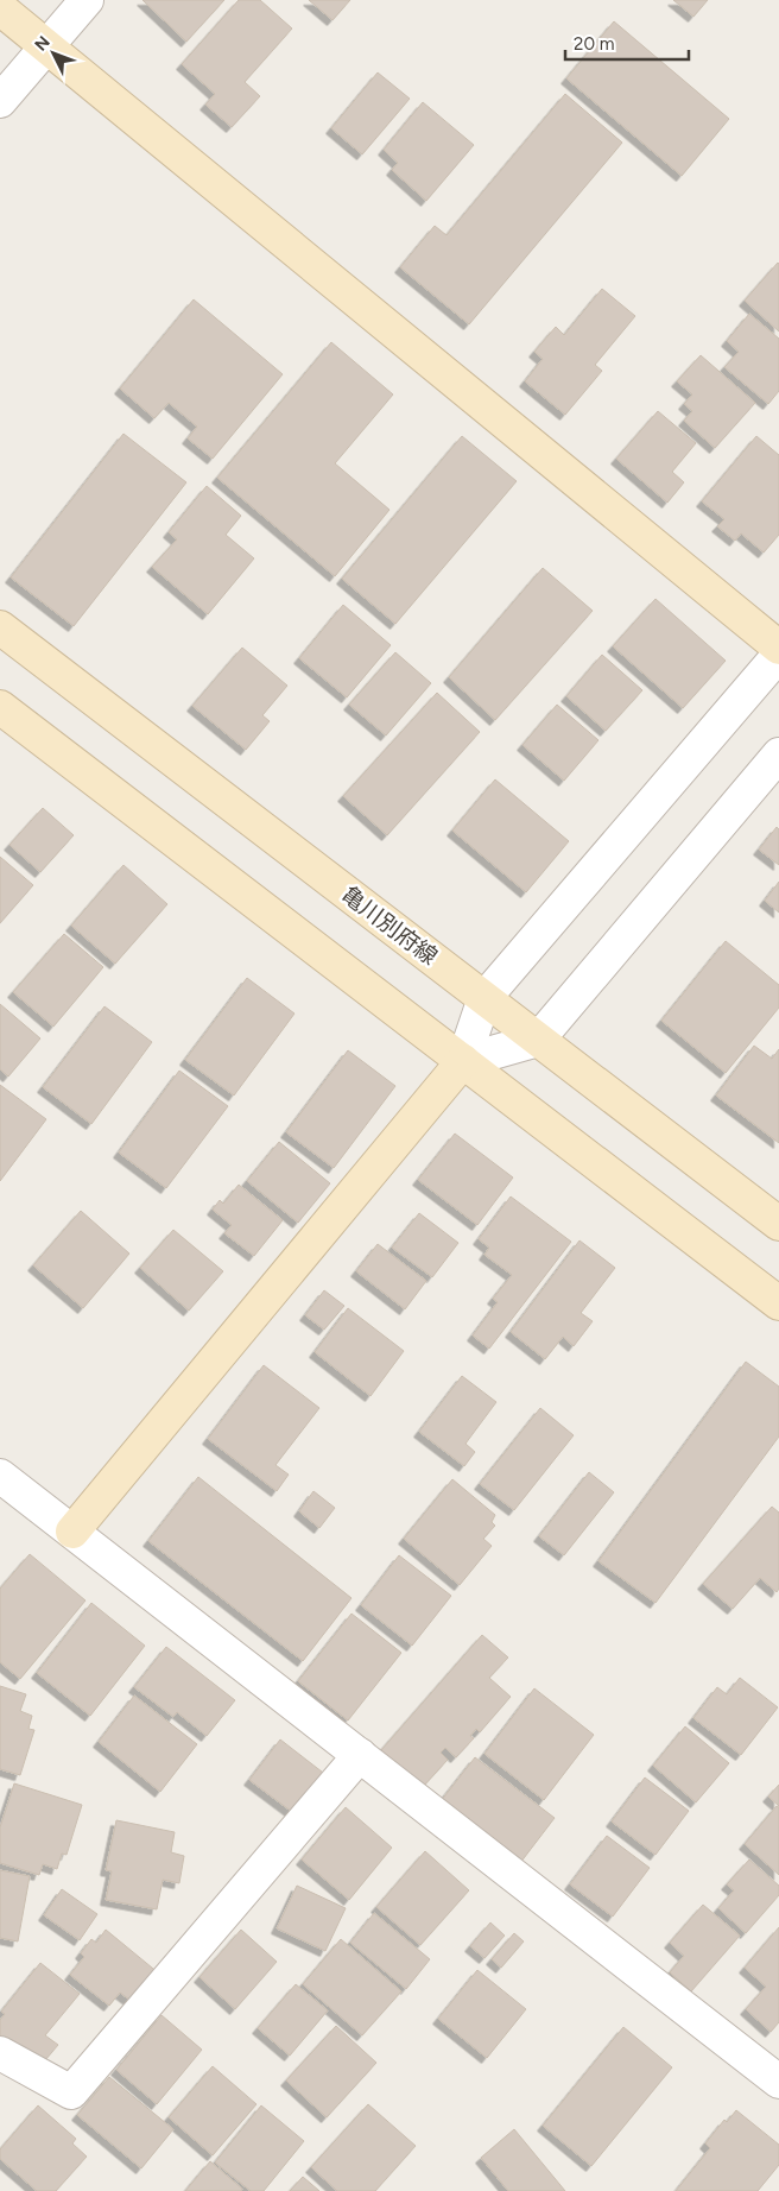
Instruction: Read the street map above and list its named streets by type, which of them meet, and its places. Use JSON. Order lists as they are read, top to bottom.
{
  "streets": {
    "main road": ["亀川別府線"]
  },
  "scale_bar": "20 m",
  "north": "top left"
}
